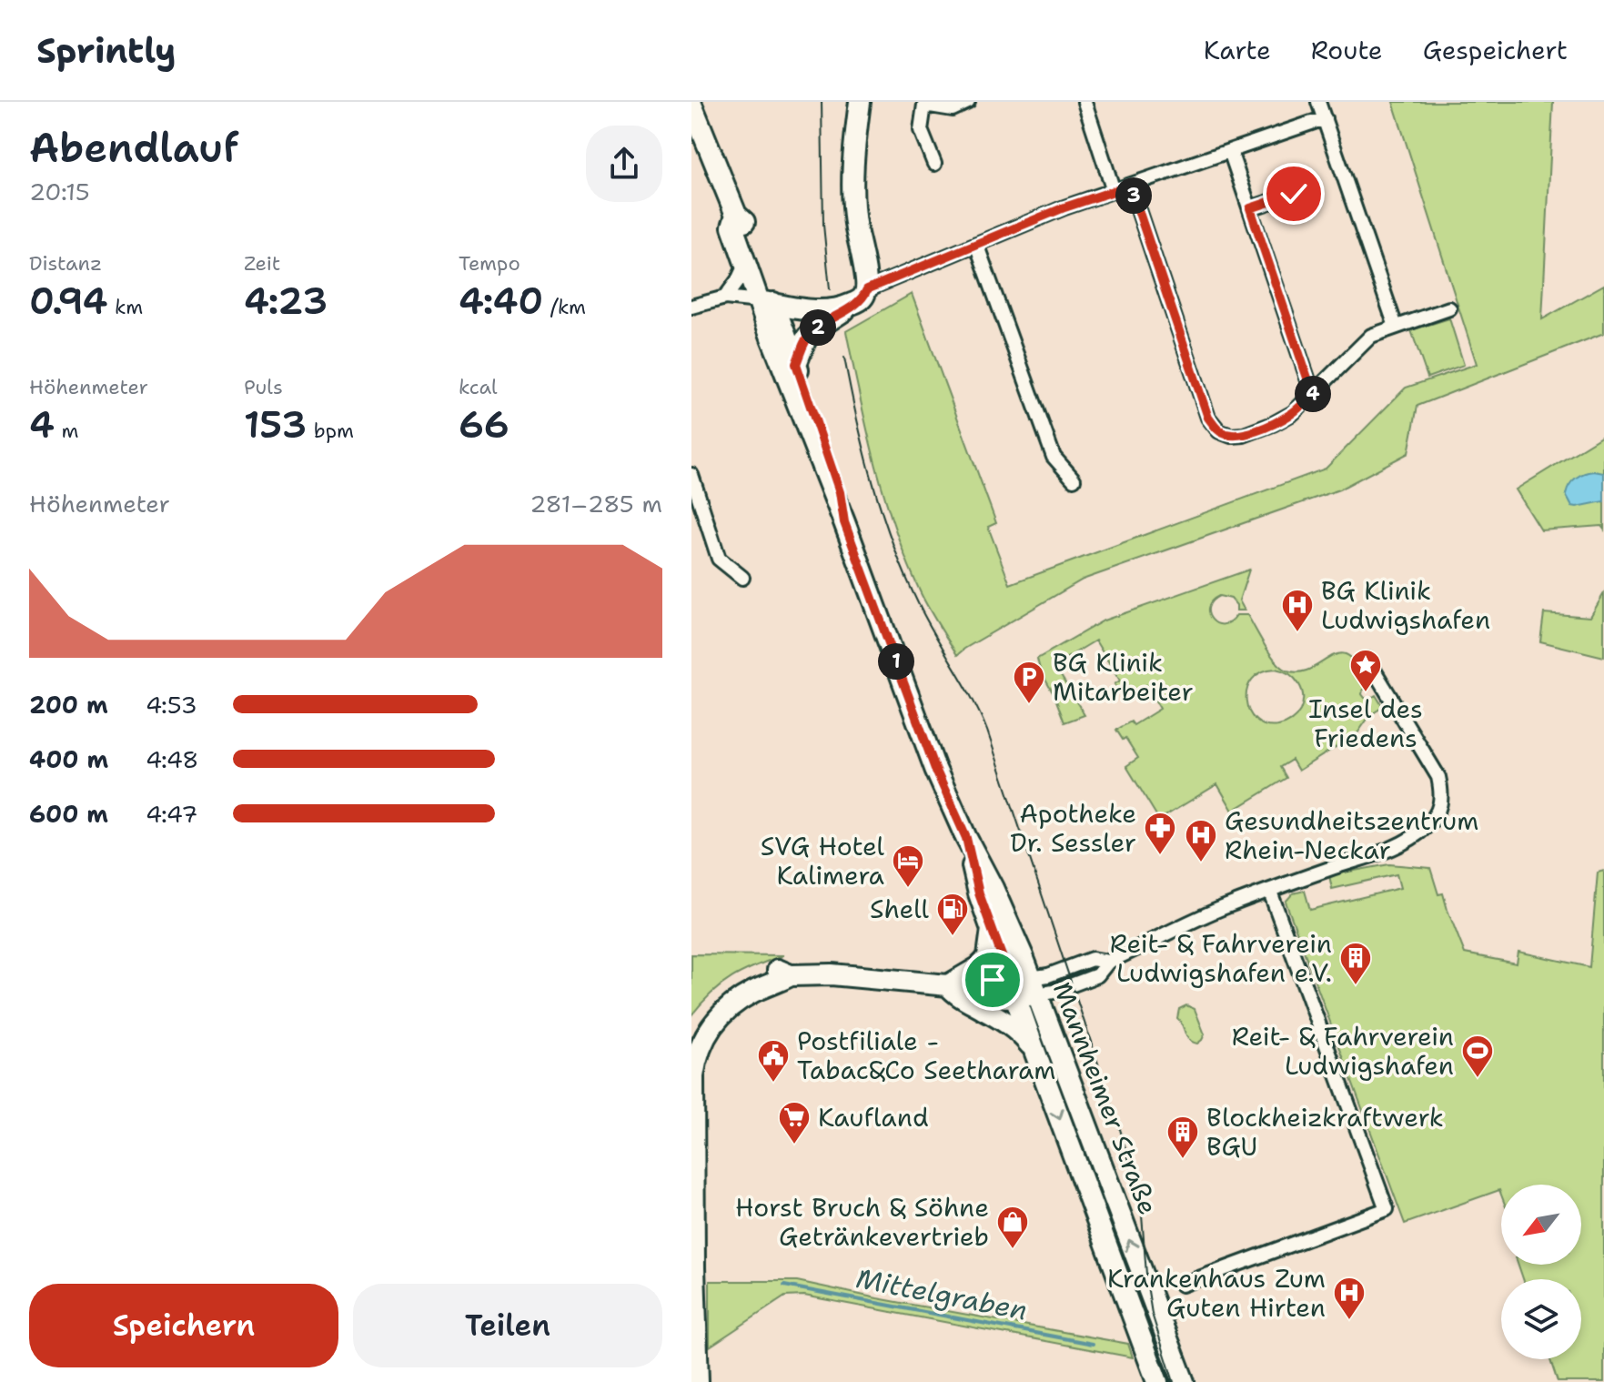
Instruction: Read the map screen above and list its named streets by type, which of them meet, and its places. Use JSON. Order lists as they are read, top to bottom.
{
  "streets": {
    "street": ["Mannheimer Straße"]
  },
  "water": ["Mittelgraben"],
  "places": {
    "hospital": ["BG Klinik Ludwigshafen", "Gesundheitszentrum Rhein-Neckar", "Krankenhaus Zum Guten Hirten"],
    "place": ["Insel des Friedens"],
    "parking": ["BG Klinik Mitarbeiter"],
    "pharmacy": ["Apotheke Dr. Sessler"],
    "hotel": ["SVG Hotel Kalimera"],
    "fuel station": ["Shell"],
    "building": ["Reit- & Fahrverein Ludwigshafen e.V.", "Blockheizkraftwerk BGU"],
    "sports": ["Reit- & Fahrverein Ludwigshafen"],
    "public building": ["Postfiliale - Tabac&Co Seetharam"],
    "supermarket": ["Kaufland"],
    "shop": ["Horst Bruch & Söhne Getränkevertrieb"]
  },
  "north": "bottom left",
  "page": {
    "header": "Sprintly",
    "nav": ["Karte", "Route", "Gespeichert"],
    "heading": ["Abendlauf", "20:15"],
    "pins": [
      "3",
      "2",
      "4",
      "1"
    ],
    "stats": [
      ["Distanz", "0.94 km"],
      ["Zeit", "4:23"],
      ["Tempo", "4:40 /km"],
      ["Höhenmeter", "4 m"],
      ["Puls", "153 bpm"],
      ["kcal", "66"]
    ],
    "chart": ["Höhenmeter", "281–285 m"],
    "list": [
      {
        "name": "200 m",
        "note": "4:53"
      },
      {
        "name": "400 m",
        "note": "4:48"
      },
      {
        "name": "600 m",
        "note": "4:47"
      }
    ],
    "buttons": ["Speichern", "Teilen"]
  }
}
